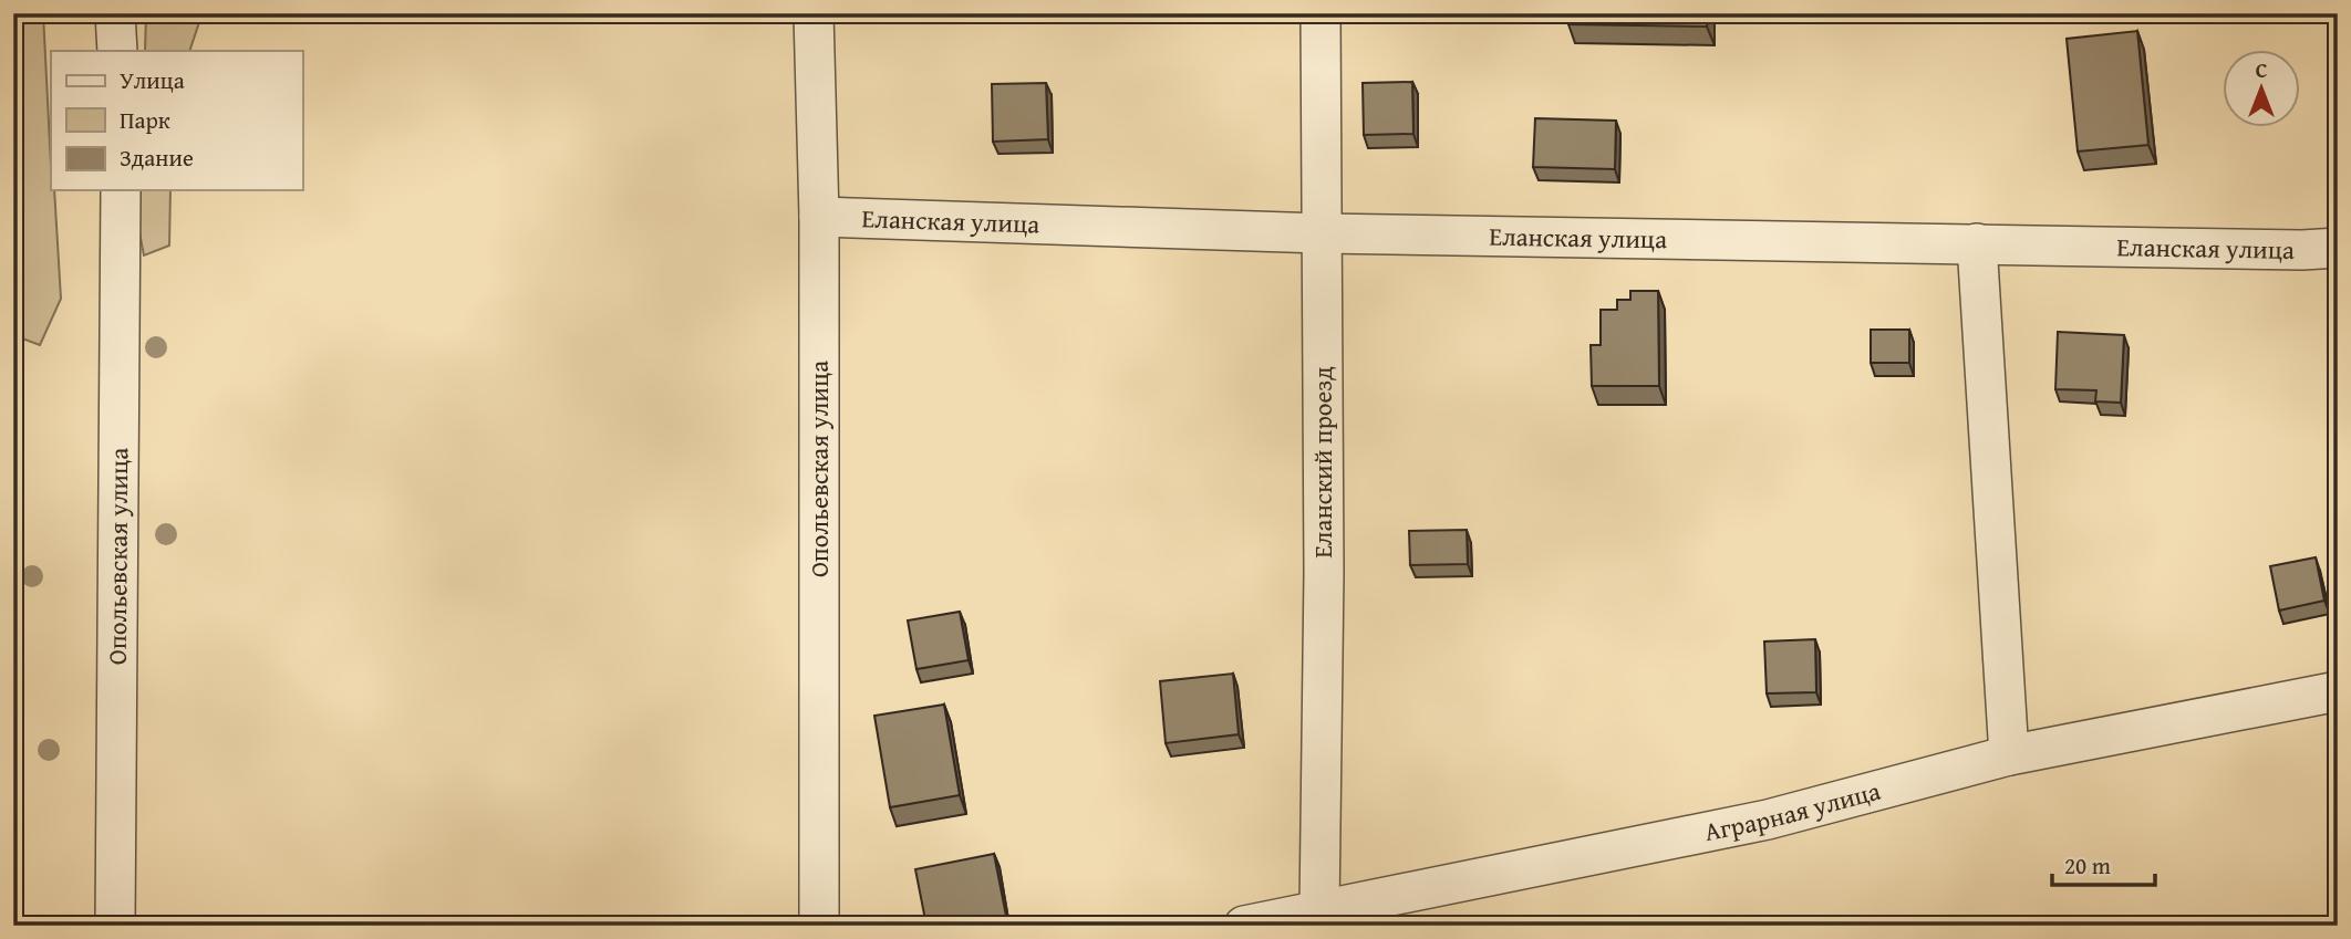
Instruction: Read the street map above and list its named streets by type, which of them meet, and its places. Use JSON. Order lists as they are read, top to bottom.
{
  "streets": {
    "street": [
      "Еланская улица",
      "Еланский проезд",
      "Опольевская улица",
      "Аграрная улица"
    ]
  },
  "crossings": [
    ["Еланская улица", "Еланский проезд"],
    ["Еланская улица", "Опольевская улица"],
    ["Еланский проезд", "Аграрная улица"]
  ],
  "legend": ["Улица", "Парк", "Здание"],
  "scale_bar": "20 m",
  "north": "top"
}
